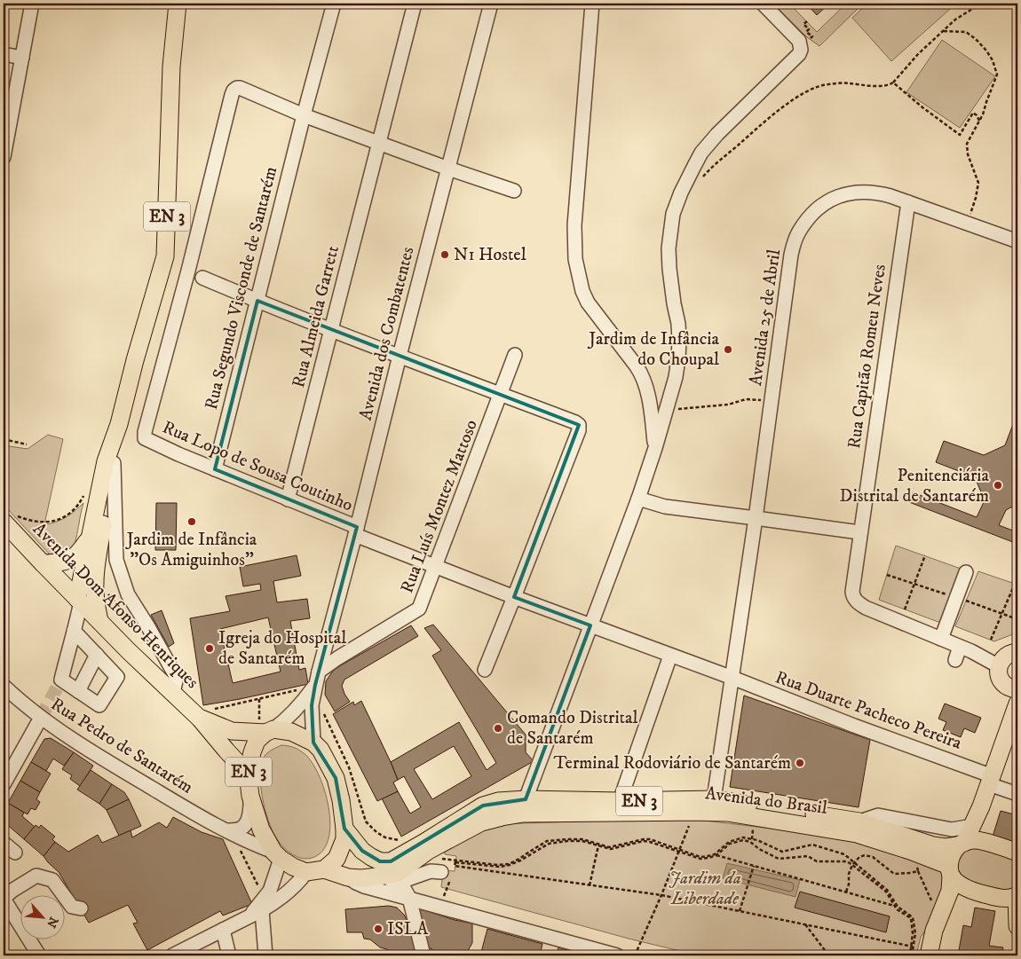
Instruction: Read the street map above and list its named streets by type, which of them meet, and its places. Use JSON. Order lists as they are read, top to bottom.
{
  "streets": {
    "main road": ["EN 3", "Avenida Dom Afonso Henriques", "Avenida do Brasil"],
    "street": [
      "Rua Segundo Visconde de Santarém",
      "Rua Almeida Garrett",
      "Avenida 25 de Abril",
      "Avenida dos Combatentes",
      "Rua Capitão Romeu Neves",
      "Rua Lopo de Sousa Coutinho",
      "Rua Luís Montez Mattoso",
      "Rua Duarte Pacheco Pereira",
      "Rua Pedro de Santarém"
    ]
  },
  "crossings": [
    ["EN 3", "Avenida dos Combatentes"],
    ["EN 3", "Avenida Dom Afonso Henriques"],
    ["EN 3", "Rua Pedro de Santarém"],
    ["EN 3", "Avenida do Brasil"],
    ["Rua Segundo Visconde de Santarém", "Rua Lopo de Sousa Coutinho"],
    ["Rua Almeida Garrett", "Rua Lopo de Sousa Coutinho"],
    ["Avenida 25 de Abril", "Rua Capitão Romeu Neves"],
    ["Avenida 25 de Abril", "Rua Duarte Pacheco Pereira"],
    ["Avenida 25 de Abril", "Avenida do Brasil"],
    ["Avenida dos Combatentes", "Rua Lopo de Sousa Coutinho"],
    ["Avenida dos Combatentes", "Rua Luís Montez Mattoso"],
    ["Avenida dos Combatentes", "Avenida Dom Afonso Henriques"],
    ["Avenida dos Combatentes", "Rua Pedro de Santarém"],
    ["Avenida dos Combatentes", "Avenida do Brasil"],
    ["Rua Lopo de Sousa Coutinho", "Rua Luís Montez Mattoso"],
    ["Rua Lopo de Sousa Coutinho", "Rua Duarte Pacheco Pereira"],
    ["Avenida Dom Afonso Henriques", "Rua Pedro de Santarém"],
    ["Avenida Dom Afonso Henriques", "Avenida do Brasil"],
    ["Rua Pedro de Santarém", "Avenida do Brasil"]
  ],
  "parks": ["Jardim da Liberdade"],
  "places": [
    "N1 Hostel",
    "Jardim de Infância do Choupal",
    "Penitenciária Distrital de Santarém",
    "Jardim de Infância \"Os Amiguinhos\"",
    "Igreja do Hospital de Santarém",
    "Comando Distrital de Santarém",
    "Terminal Rodoviário de Santarém",
    "ISLA"
  ],
  "north": "bottom right"
}
